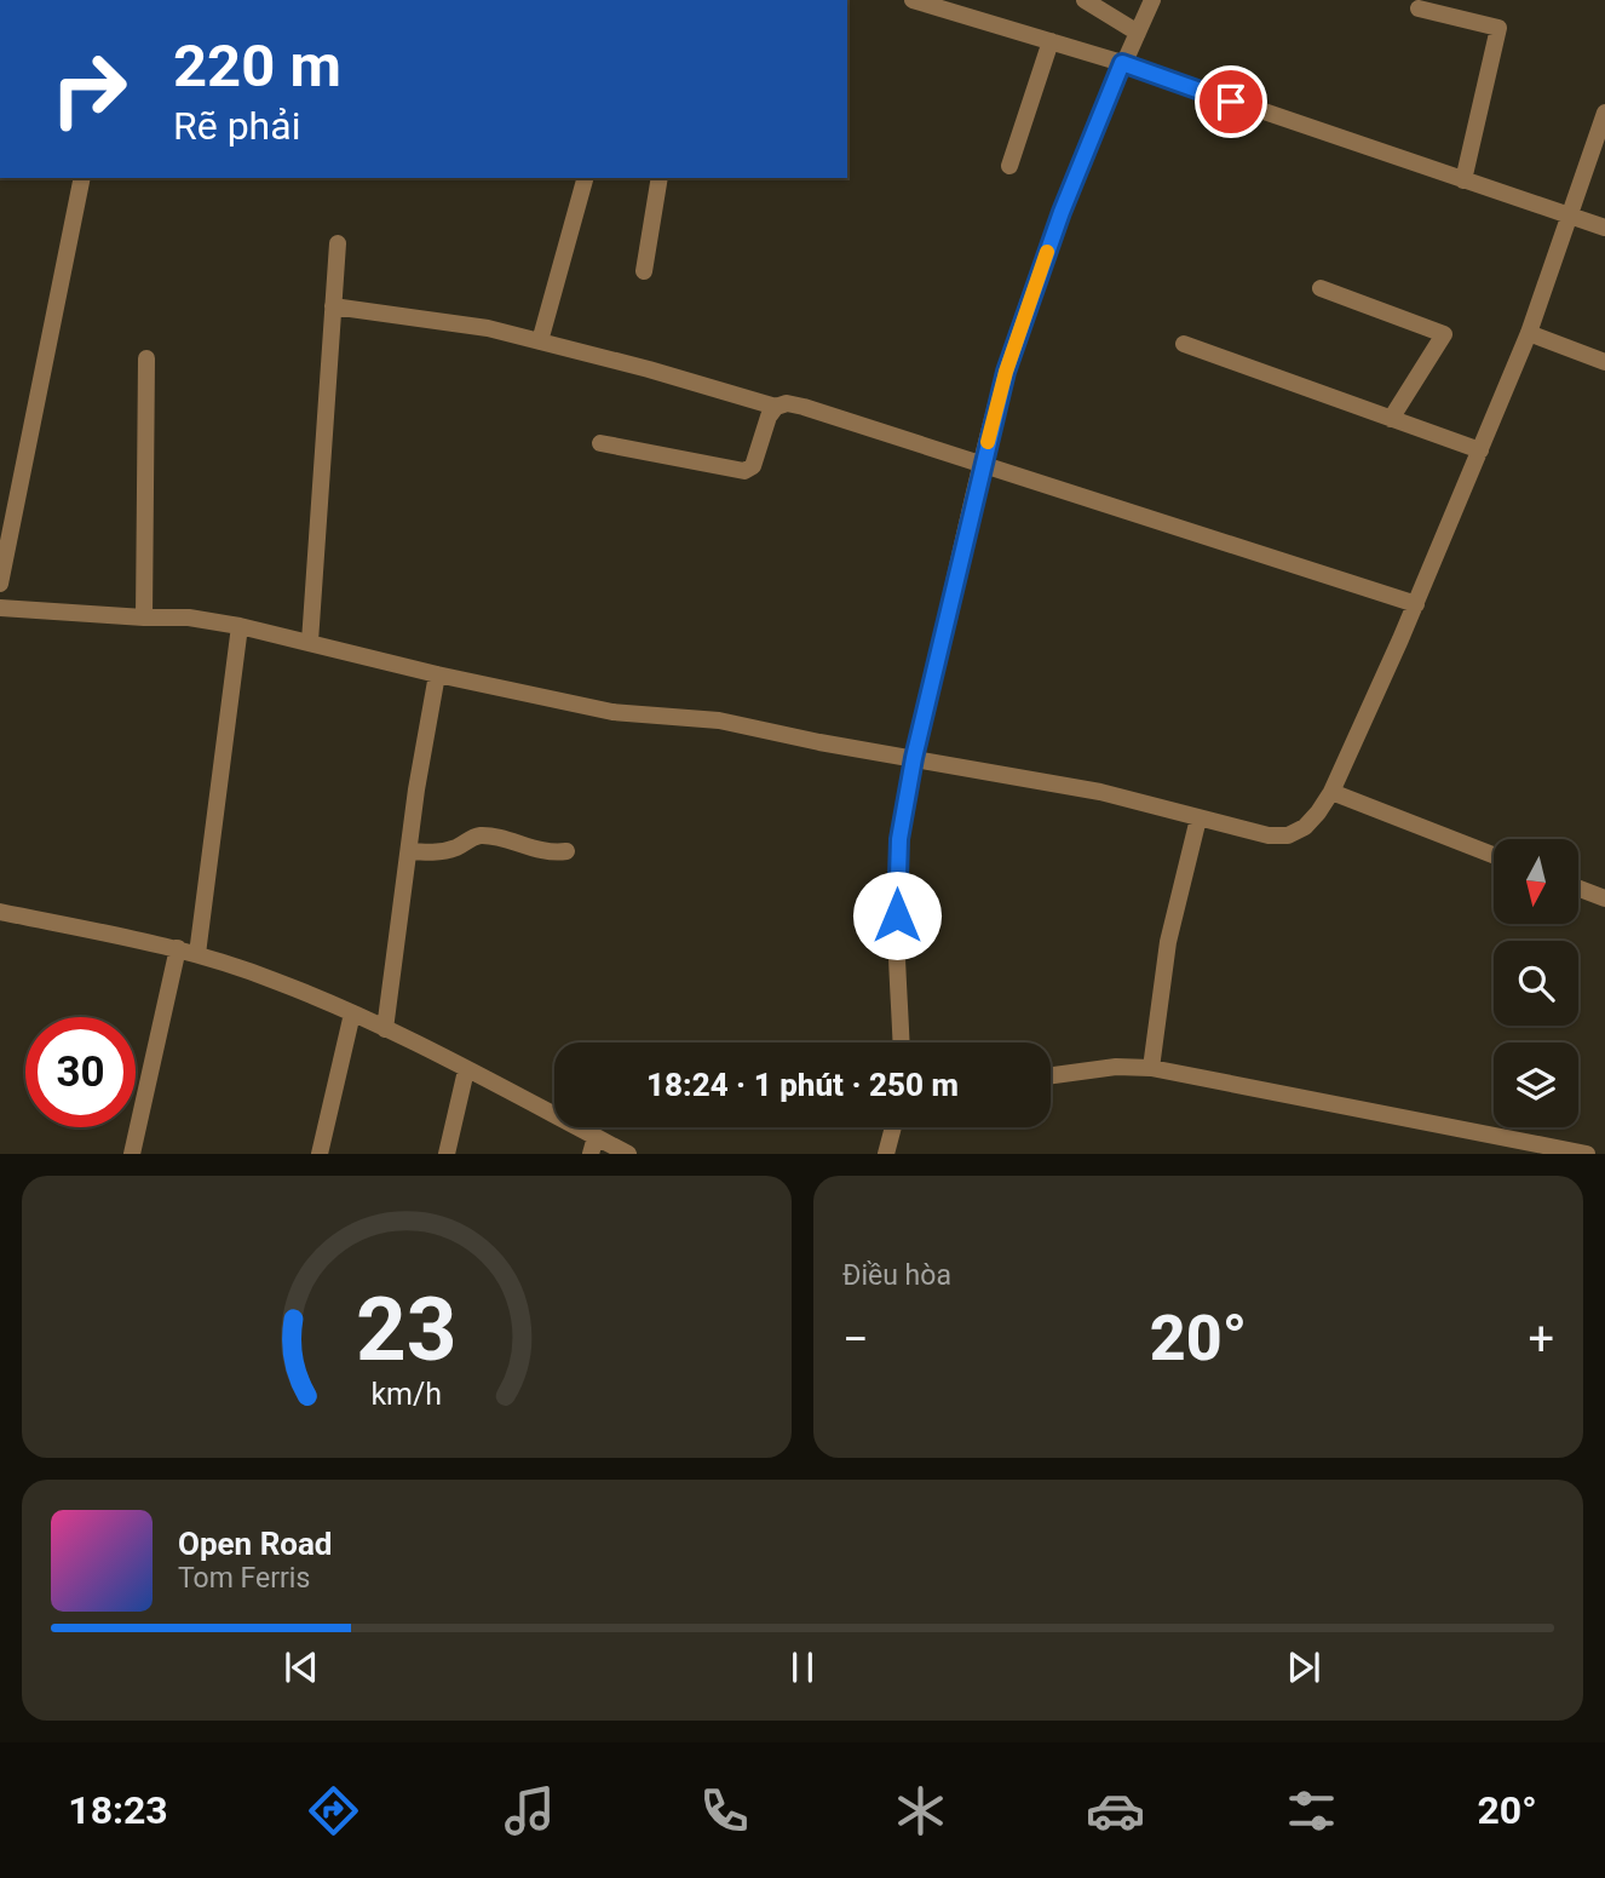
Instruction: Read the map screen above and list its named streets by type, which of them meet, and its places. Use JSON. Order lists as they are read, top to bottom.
{
  "north": "bottom",
  "page": {
    "turn": ["220 m", "Rẽ phải"],
    "limit": "30",
    "trip": "18:24 · 1 phút · 250 m",
    "tile": "Điều hòa",
    "heat": ["−", "20°", "+"],
    "song": ["Open Road", "Tom Ferris"],
    "tabs": ["18:23", "20°"],
    "gauge": ["23", "km/h"]
  }
}
